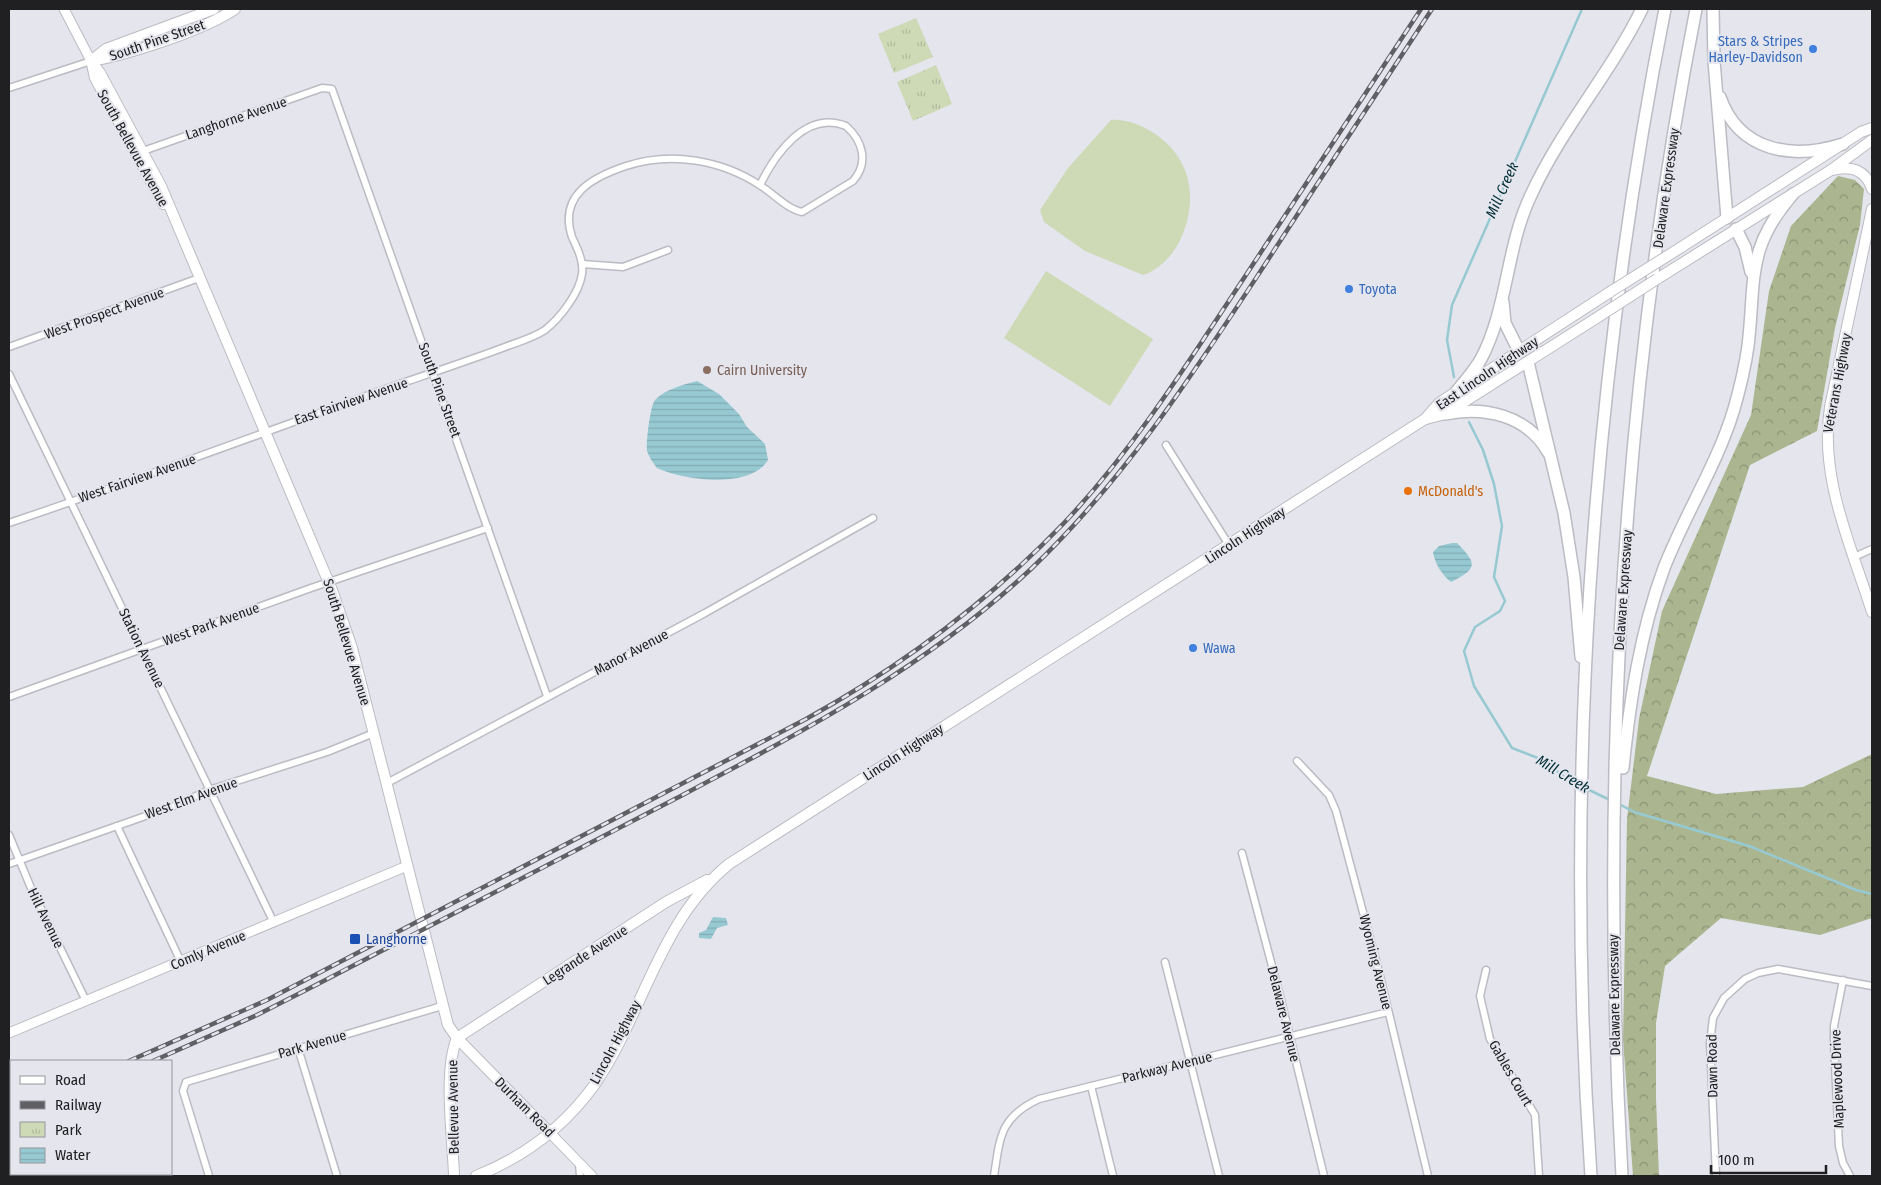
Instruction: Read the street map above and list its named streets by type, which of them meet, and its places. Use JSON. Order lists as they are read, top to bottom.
{
  "streets": {
    "highway": ["Delaware Expressway"],
    "main road": [
      "South Pine Street",
      "South Bellevue Avenue",
      "East Lincoln Highway",
      "Veterans Highway",
      "Lincoln Highway",
      "Legrande Avenue",
      "Bellevue Avenue",
      "Durham Road"
    ],
    "street": [
      "Langhorne Avenue",
      "West Prospect Avenue",
      "East Fairview Avenue",
      "West Fairview Avenue",
      "West Park Avenue",
      "Station Avenue",
      "Manor Avenue",
      "West Elm Avenue",
      "Hill Avenue",
      "Comly Avenue",
      "Wyoming Avenue",
      "Delaware Avenue",
      "Park Avenue",
      "Dawn Road",
      "Parkway Avenue",
      "Gables Court",
      "Maplewood Drive"
    ]
  },
  "crossings": [
    ["South Pine Street", "Langhorne Avenue"],
    ["South Pine Street", "South Bellevue Avenue"],
    ["South Pine Street", "East Fairview Avenue"],
    ["South Pine Street", "West Park Avenue"],
    ["South Pine Street", "Manor Avenue"],
    ["Langhorne Avenue", "South Bellevue Avenue"],
    ["South Bellevue Avenue", "West Prospect Avenue"],
    ["South Bellevue Avenue", "East Fairview Avenue"],
    ["South Bellevue Avenue", "West Fairview Avenue"],
    ["South Bellevue Avenue", "West Park Avenue"],
    ["South Bellevue Avenue", "Manor Avenue"],
    ["South Bellevue Avenue", "West Elm Avenue"],
    ["South Bellevue Avenue", "Comly Avenue"],
    ["South Bellevue Avenue", "Legrande Avenue"],
    ["South Bellevue Avenue", "Park Avenue"],
    ["South Bellevue Avenue", "Bellevue Avenue"],
    ["South Bellevue Avenue", "Durham Road"],
    ["East Lincoln Highway", "Lincoln Highway"],
    ["East Fairview Avenue", "West Fairview Avenue"],
    ["West Fairview Avenue", "Station Avenue"],
    ["Lincoln Highway", "Legrande Avenue"],
    ["Lincoln Highway", "Durham Road"],
    ["West Park Avenue", "Station Avenue"],
    ["Station Avenue", "West Elm Avenue"],
    ["Station Avenue", "Comly Avenue"],
    ["West Elm Avenue", "Hill Avenue"],
    ["Hill Avenue", "Comly Avenue"],
    ["Legrande Avenue", "Bellevue Avenue"],
    ["Legrande Avenue", "Durham Road"],
    ["Wyoming Avenue", "Parkway Avenue"],
    ["Delaware Avenue", "Parkway Avenue"],
    ["Dawn Road", "Maplewood Drive"],
    ["Bellevue Avenue", "Durham Road"]
  ],
  "water": ["Mill Creek"],
  "places": {
    "other": [
      "Stars & Stripes Harley-Davidson",
      "Toyota",
      "Cairn University",
      "McDonald's",
      "Wawa"
    ],
    "transit": ["Langhorne"]
  },
  "legend": [
    "Road",
    "Railway",
    "Park",
    "Water"
  ],
  "scale_bar": "100 m"
}
